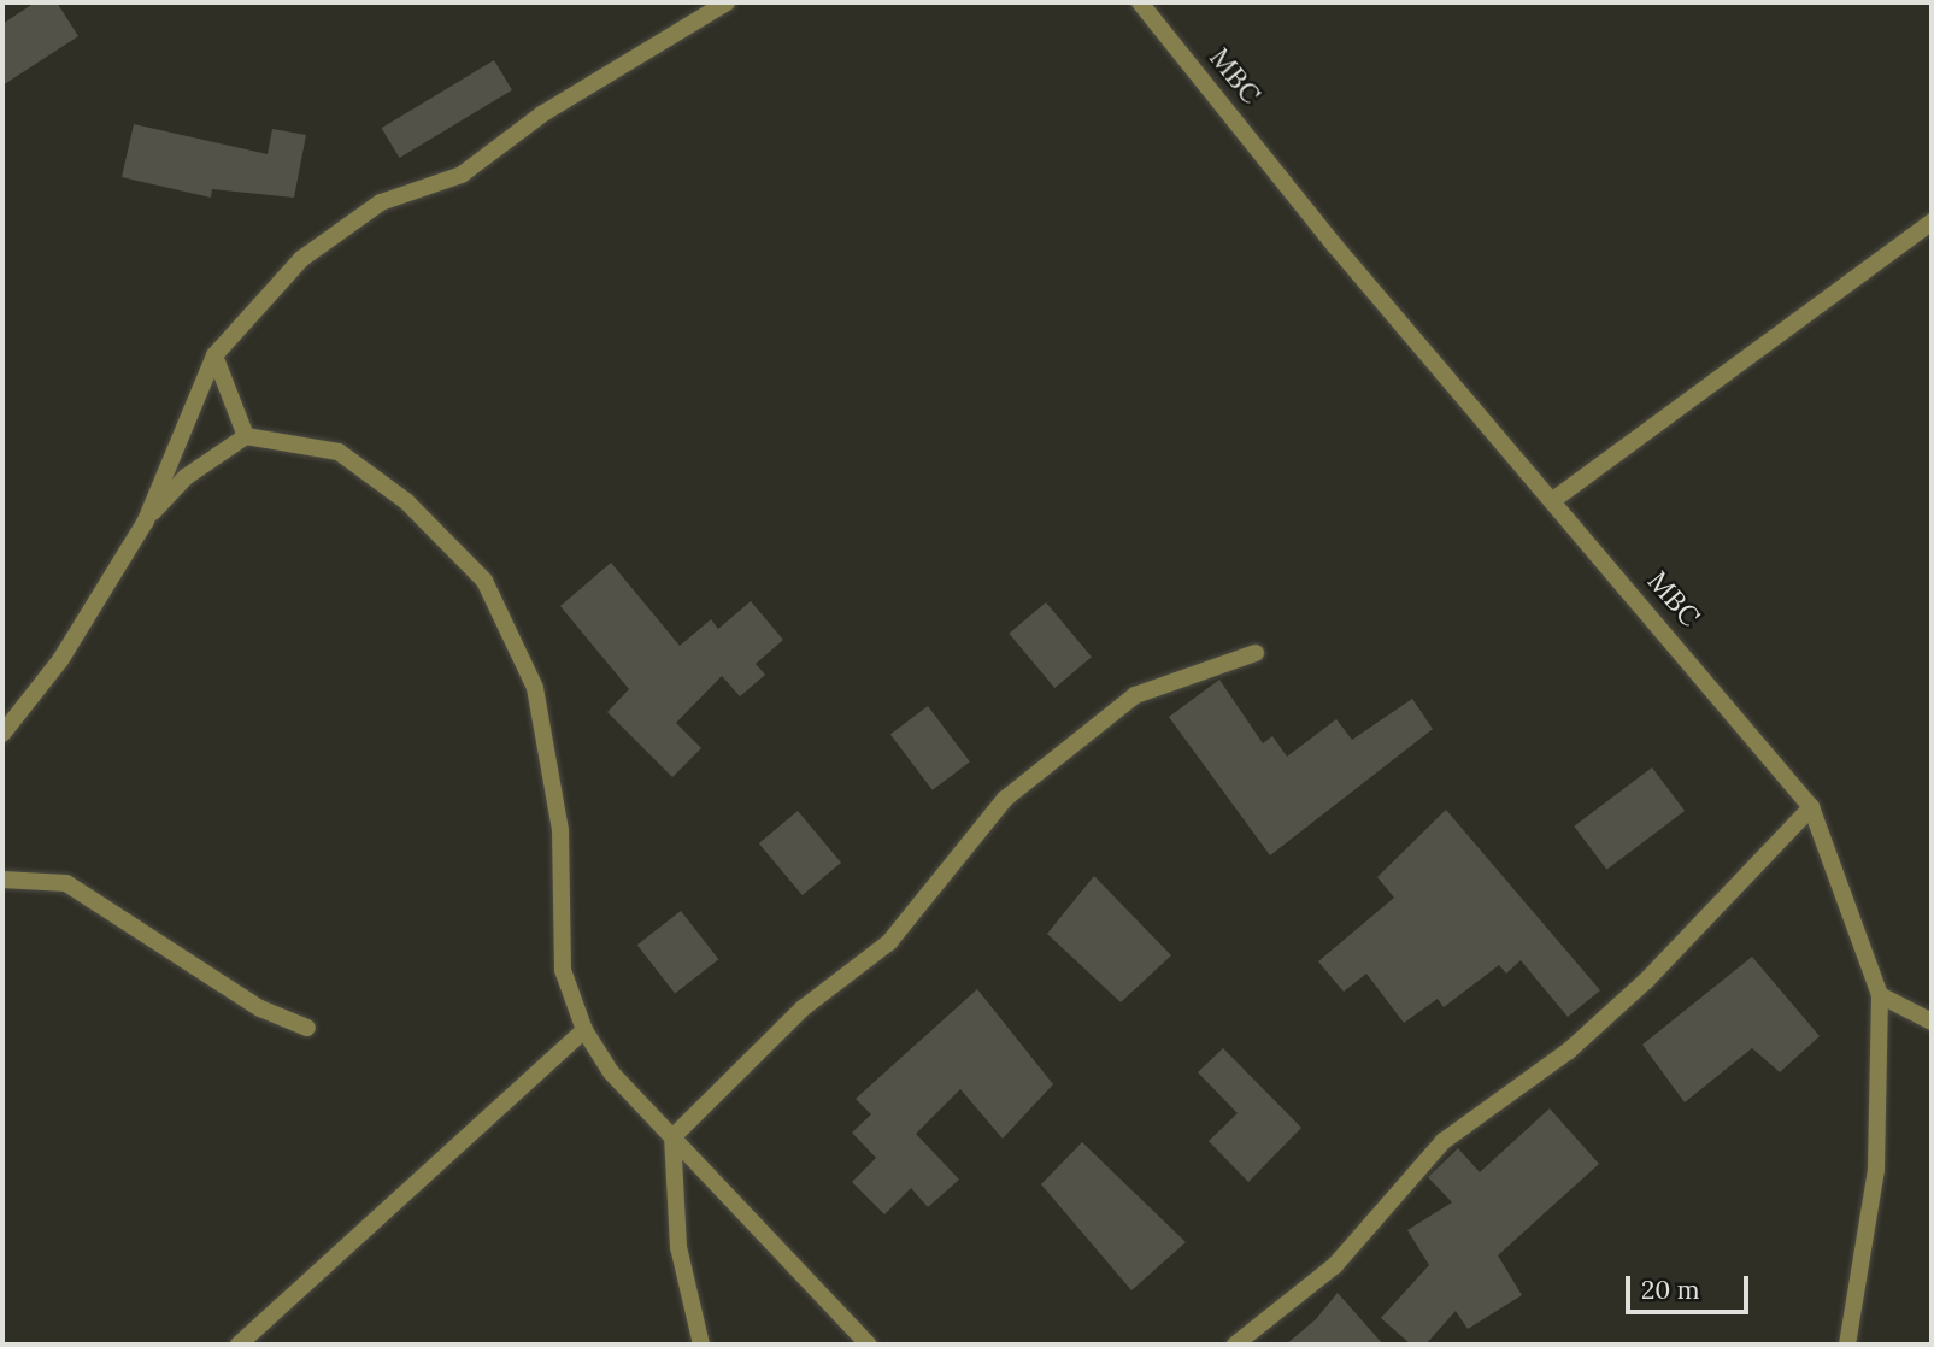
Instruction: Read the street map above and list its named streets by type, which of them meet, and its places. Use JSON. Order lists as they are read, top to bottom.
{
  "streets": {
    "street": ["MBC"]
  },
  "scale_bar": "20 m"
}
